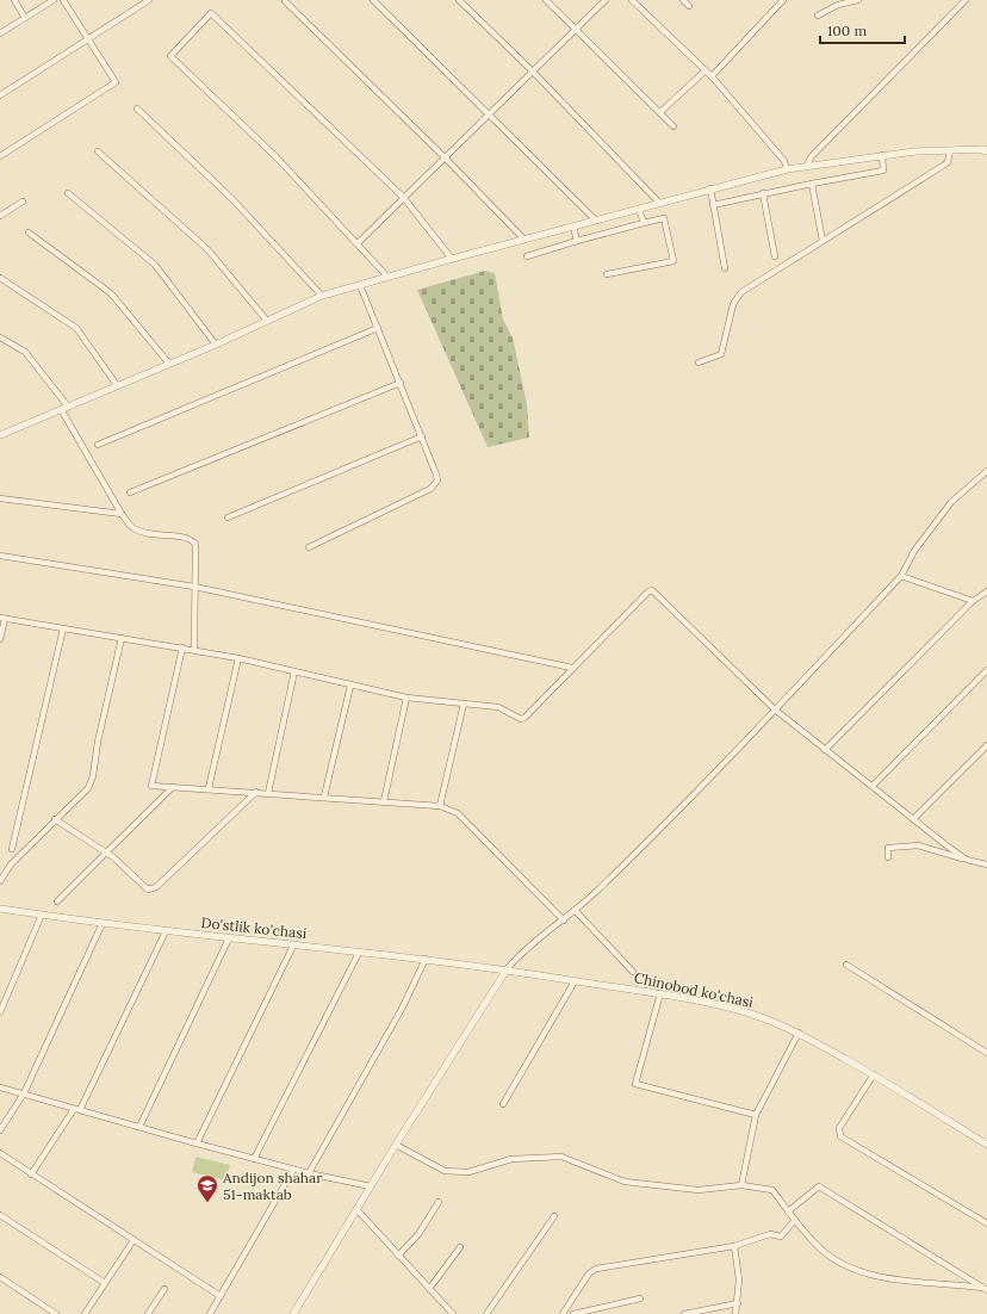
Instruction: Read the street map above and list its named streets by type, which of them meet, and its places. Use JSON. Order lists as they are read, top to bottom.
{
  "streets": {
    "street": ["Do'stlik ko'chasi", "Chinobod ko'chasi"]
  },
  "crossings": [
    ["Do'stlik ko'chasi", "Chinobod ko'chasi"]
  ],
  "places": {
    "school or university": ["Andijon shahar 51-maktab"]
  },
  "scale_bar": "100 m"
}
